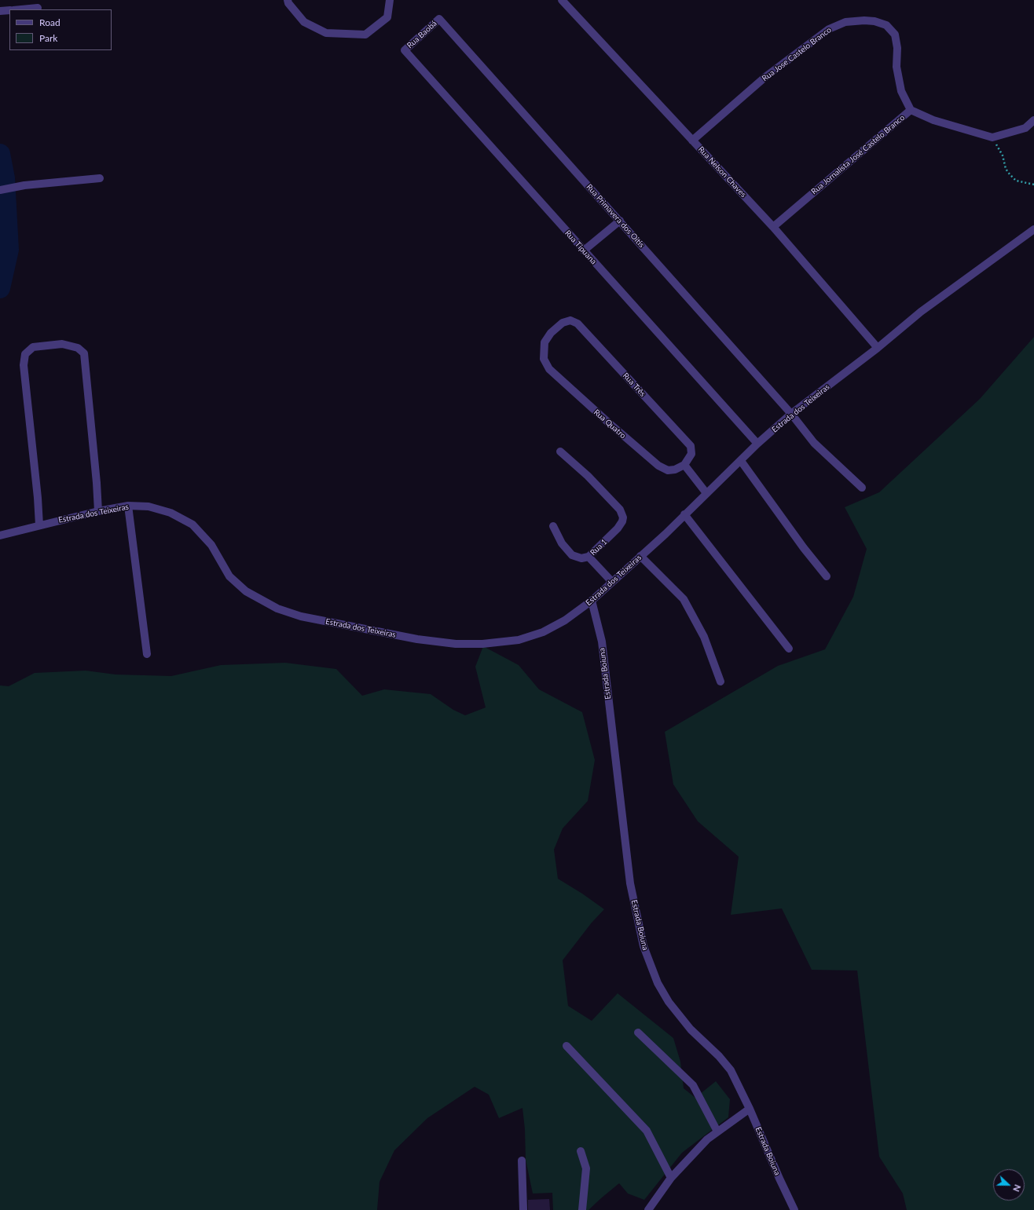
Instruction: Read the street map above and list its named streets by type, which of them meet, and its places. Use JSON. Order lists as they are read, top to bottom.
{
  "streets": {
    "street": [
      "Rua Baobá",
      "Rua Jose Castelo Branco",
      "Rua Jornalista José Castelo Branco",
      "Rua Nelson Chaves",
      "Rua Primavera dos Oitis",
      "Rua Tipuana",
      "Rua Três",
      "Estrada dos Teixeiras",
      "Rua Quatro",
      "Rua 1",
      "Estrada Boiuna"
    ]
  },
  "crossings": [
    ["Rua Baobá", "Rua Primavera dos Oitis"],
    ["Rua Baobá", "Rua Tipuana"],
    ["Rua Jose Castelo Branco", "Rua Jornalista José Castelo Branco"],
    ["Rua Jose Castelo Branco", "Rua Nelson Chaves"],
    ["Rua Jornalista José Castelo Branco", "Rua Nelson Chaves"],
    ["Rua Nelson Chaves", "Estrada dos Teixeiras"],
    ["Rua Primavera dos Oitis", "Estrada dos Teixeiras"],
    ["Rua Tipuana", "Estrada dos Teixeiras"],
    ["Rua Três", "Rua Quatro"],
    ["Estrada dos Teixeiras", "Estrada Boiuna"]
  ],
  "legend": ["Road", "Park"],
  "north": "right"
}
